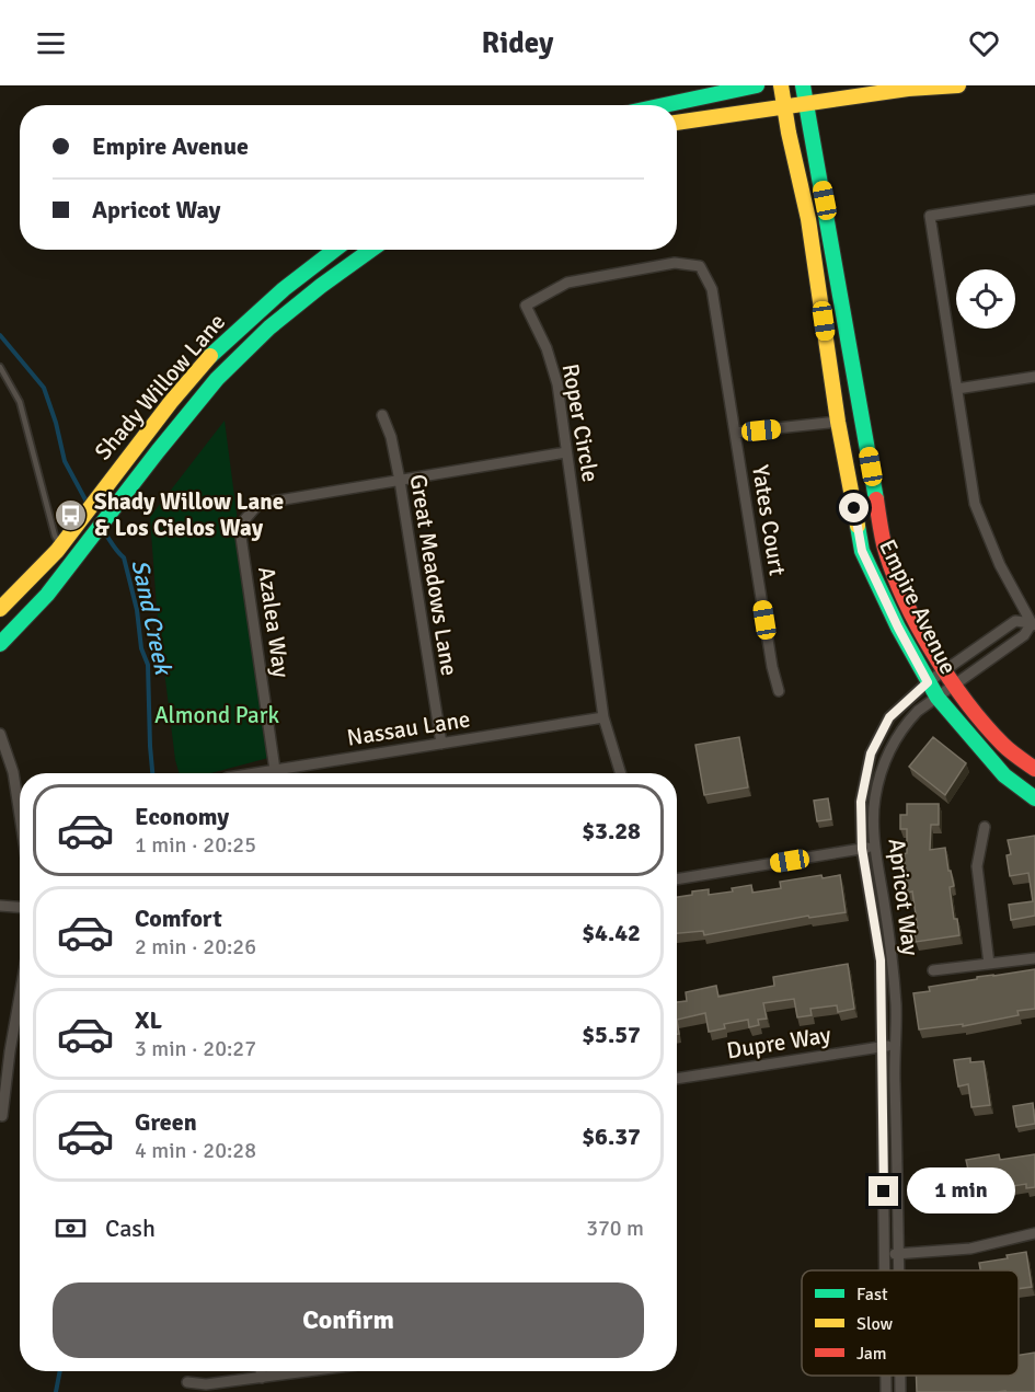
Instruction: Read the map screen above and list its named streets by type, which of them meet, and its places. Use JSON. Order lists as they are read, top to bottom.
{
  "streets": {
    "street": [
      "Shady Willow Lane",
      "Roper Circle",
      "Yates Court",
      "Great Meadows Lane",
      "Empire Avenue",
      "Azalea Way",
      "Nassau Lane",
      "Apricot Way",
      "Dupre Way"
    ]
  },
  "crossings": [
    ["Roper Circle", "Yates Court"],
    ["Roper Circle", "Nassau Lane"],
    ["Great Meadows Lane", "Azalea Way"],
    ["Great Meadows Lane", "Nassau Lane"],
    ["Empire Avenue", "Apricot Way"],
    ["Azalea Way", "Nassau Lane"],
    ["Apricot Way", "Dupre Way"]
  ],
  "water": ["Sand Creek"],
  "parks": ["Almond Park"],
  "places": {
    "bus stop": ["Shady Willow Lane & Los Cielos Way"]
  },
  "legend": ["Fast", "Slow", "Jam"],
  "page": {
    "header": "Ridey",
    "banner": ["Empire Avenue", "Apricot Way"],
    "list": [
      {
        "name": "Economy",
        "note": "1 min · 20:25",
        "value": "$3.28"
      },
      {
        "name": "Comfort",
        "note": "2 min · 20:26",
        "value": "$4.42"
      },
      {
        "name": "XL",
        "note": "3 min · 20:27",
        "value": "$5.57"
      },
      {
        "name": "Green",
        "note": "4 min · 20:28",
        "value": "$6.37"
      }
    ],
    "bubble": "1 min",
    "pay": ["Cash", "370 m"],
    "buttons": "Confirm"
  }
}
